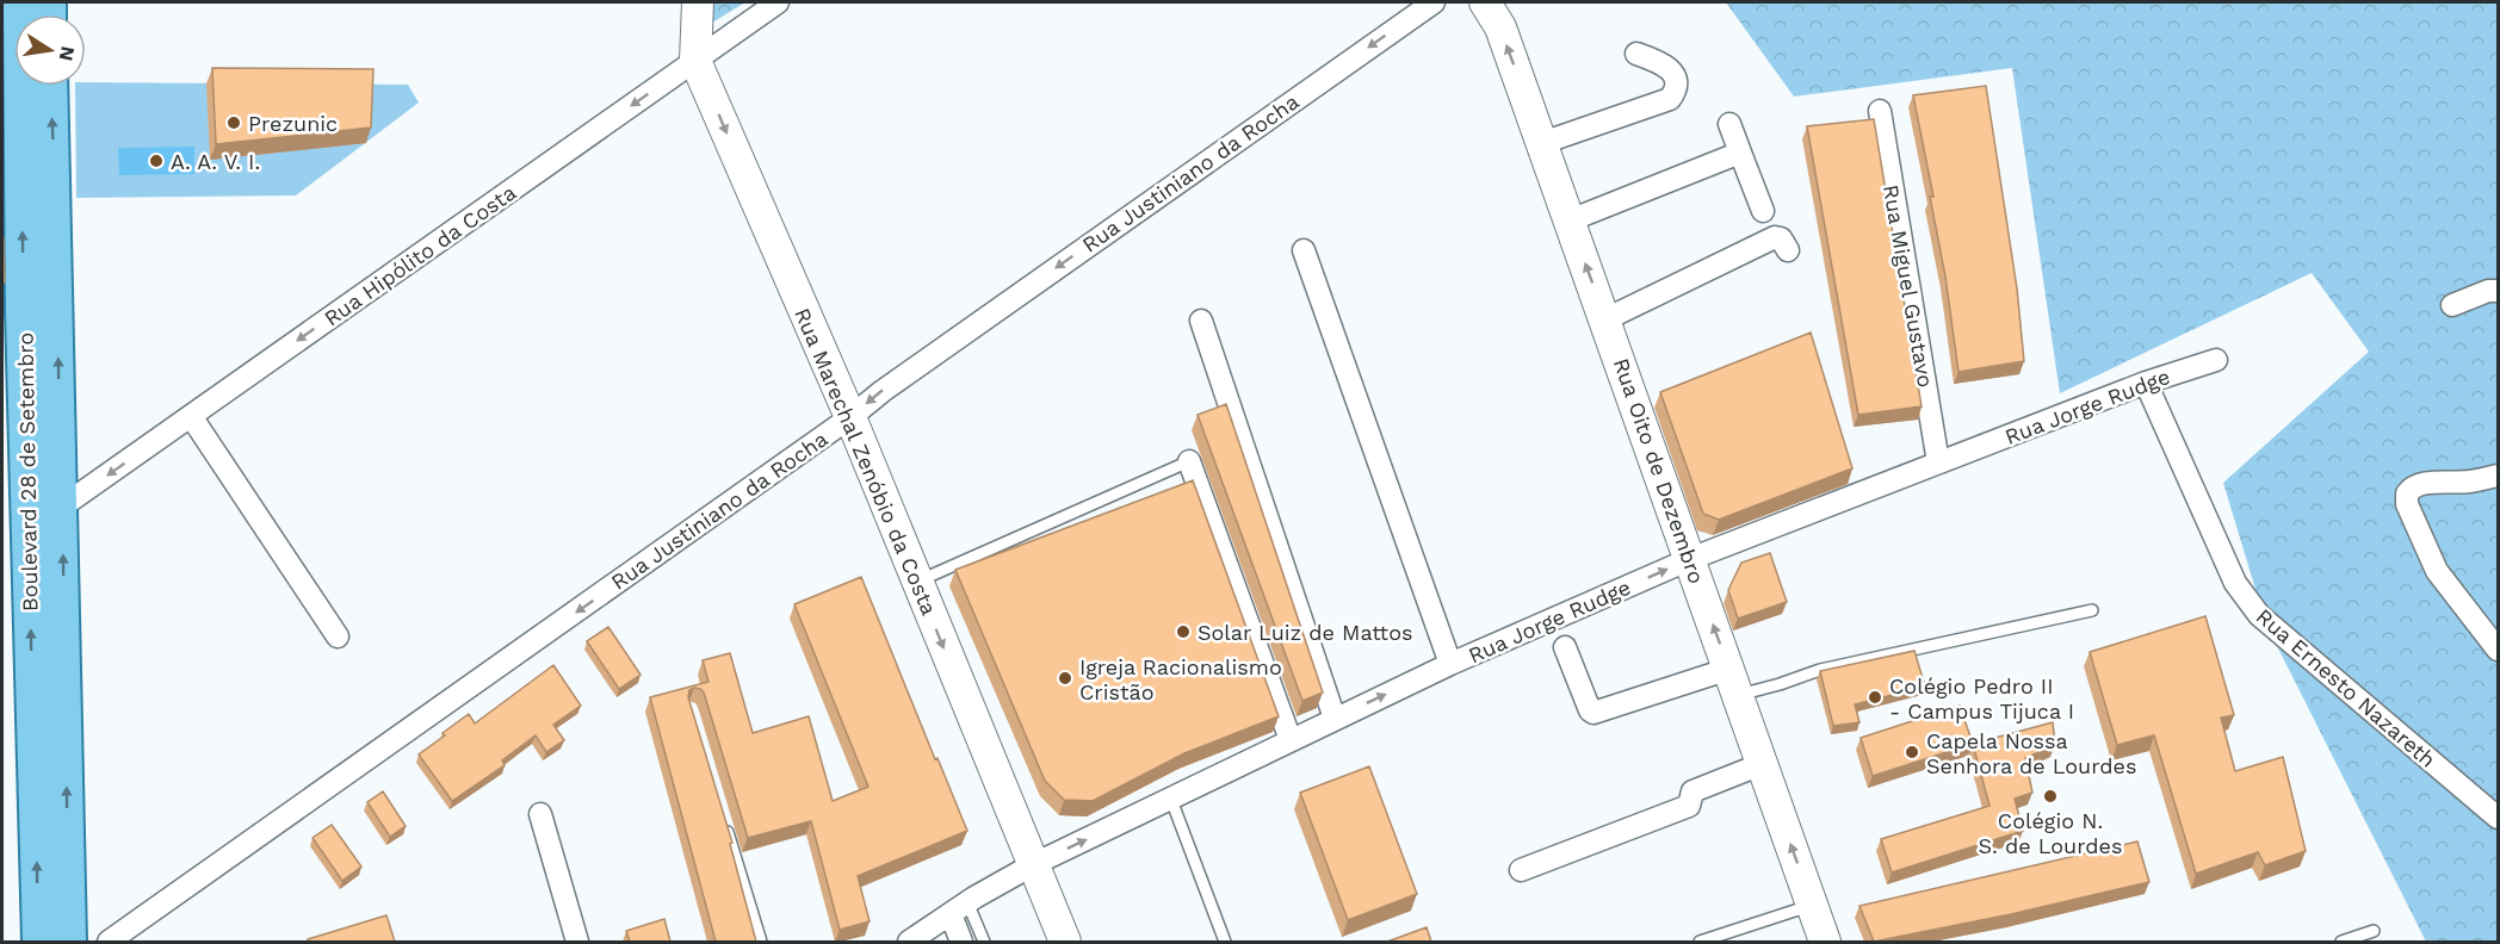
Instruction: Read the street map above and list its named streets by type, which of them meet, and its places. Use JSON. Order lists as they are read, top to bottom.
{
  "streets": {
    "main road": ["Boulevard 28 de Setembro"],
    "street": [
      "Rua Justiniano da Rocha",
      "Rua Hipólito da Costa",
      "Rua Miguel Gustavo",
      "Rua Jorge Rudge",
      "Rua Marechal Zenóbio da Costa",
      "Rua Oito de Dezembro",
      "Rua Ernesto Nazareth"
    ]
  },
  "crossings": [
    ["Rua Justiniano da Rocha", "Rua Marechal Zenóbio da Costa"],
    ["Rua Hipólito da Costa", "Rua Marechal Zenóbio da Costa"],
    ["Rua Hipólito da Costa", "Boulevard 28 de Setembro"],
    ["Rua Miguel Gustavo", "Rua Jorge Rudge"],
    ["Rua Jorge Rudge", "Rua Marechal Zenóbio da Costa"],
    ["Rua Jorge Rudge", "Rua Oito de Dezembro"],
    ["Rua Jorge Rudge", "Rua Ernesto Nazareth"]
  ],
  "one_way": [
    "Rua Justiniano da Rocha",
    "Rua Hipólito da Costa",
    "Rua Jorge Rudge",
    "Rua Marechal Zenóbio da Costa",
    "Boulevard 28 de Setembro"
  ],
  "places": [
    "Prezunic",
    "A. A. V. I.",
    "Solar Luiz de Mattos",
    "Igreja Racionalismo Cristão",
    "Colégio Pedro II - Campus Tijuca I",
    "Capela Nossa Senhora de Lourdes",
    "Colégio N. S. de Lourdes"
  ],
  "north": "right"
}
